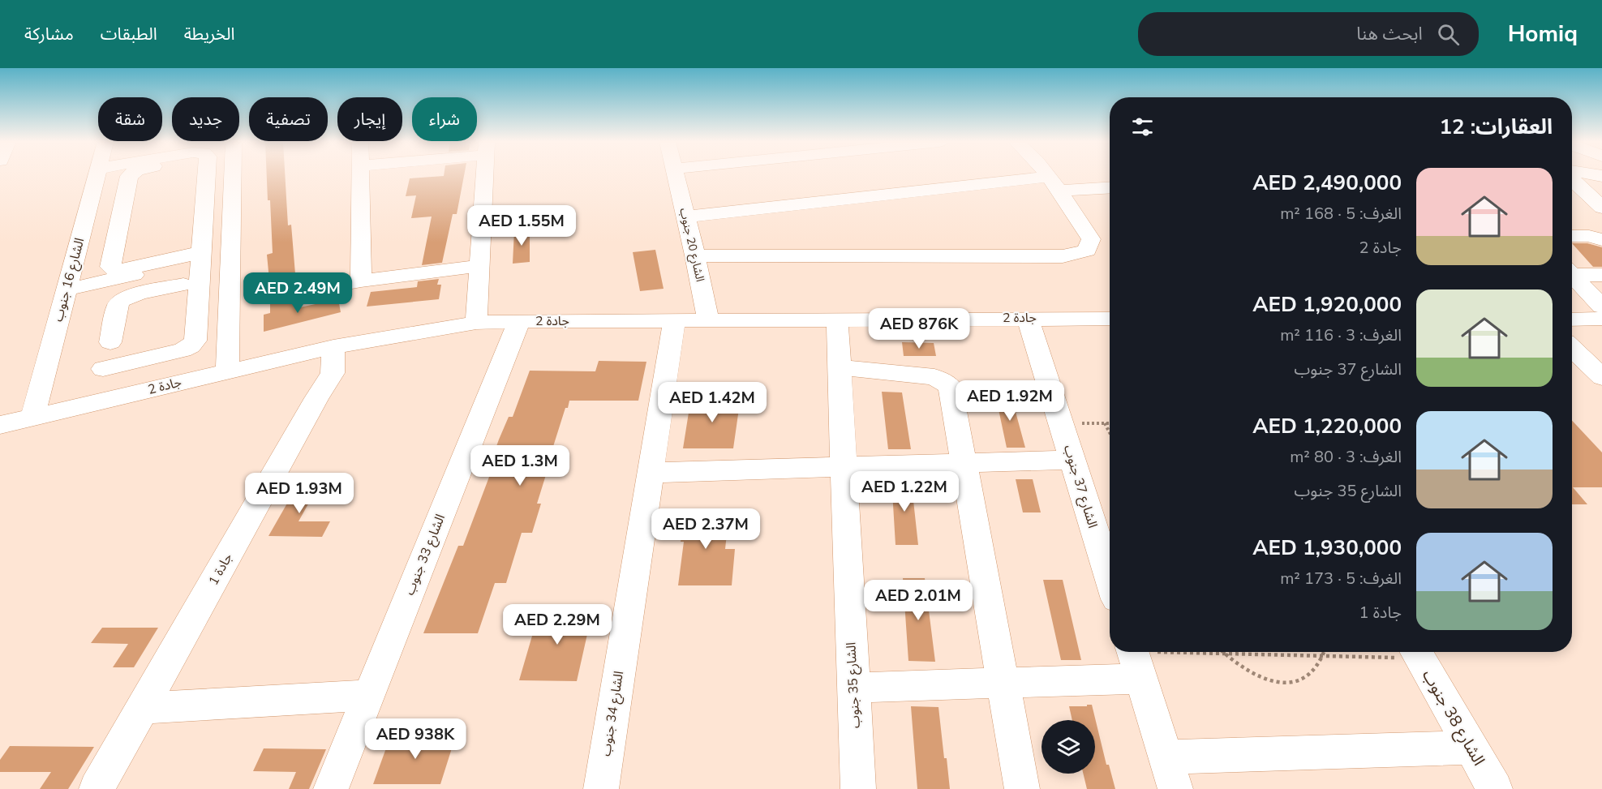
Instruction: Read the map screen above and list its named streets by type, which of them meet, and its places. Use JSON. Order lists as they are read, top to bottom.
{
  "streets": {
    "street": [
      "الشارع 20 جنوب",
      "الشارع 16 جنوب",
      "جادة 2",
      "الشارع 37 جنوب",
      "الشارع 33 جنوب",
      "جادة 1",
      "الشارع 35 جنوب",
      "الشارع 34 جنوب",
      "الشارع 38 جنوب"
    ]
  },
  "crossings": [
    ["الشارع 20 جنوب", "جادة 2"],
    ["الشارع 16 جنوب", "جادة 2"],
    ["جادة 2", "الشارع 37 جنوب"],
    ["جادة 2", "الشارع 33 جنوب"],
    ["جادة 2", "جادة 1"],
    ["جادة 2", "الشارع 35 جنوب"],
    ["جادة 2", "الشارع 34 جنوب"]
  ],
  "page": {
    "header": "Homiq",
    "search": "ابحث هنا",
    "nav": ["الخريطة", "الطبقات", "مشاركة"],
    "chip": [
      "شراء",
      "إيجار",
      "تصفية",
      "جديد",
      "شقة"
    ],
    "heading": "العقارات: 12",
    "list": [
      {
        "name": "AED 2,490,000",
        "note": "الغرف: 5 · 168 m² · جادة 2"
      },
      {
        "name": "AED 1,920,000",
        "note": "الغرف: 3 · 116 m² · الشارع 37 جنوب"
      },
      {
        "name": "AED 1,220,000",
        "note": "الغرف: 3 · 80 m² · الشارع 35 جنوب"
      },
      {
        "name": "AED 1,930,000",
        "note": "الغرف: 5 · 173 m² · جادة 1"
      }
    ],
    "price": [
      "AED 1.55M",
      "AED 2.49M",
      "AED 876K",
      "AED 1.92M",
      "AED 1.42M",
      "AED 1.3M",
      "AED 1.22M",
      "AED 1.93M",
      "AED 2.37M",
      "AED 2.01M",
      "AED 2.29M",
      "AED 938K"
    ]
  }
}
